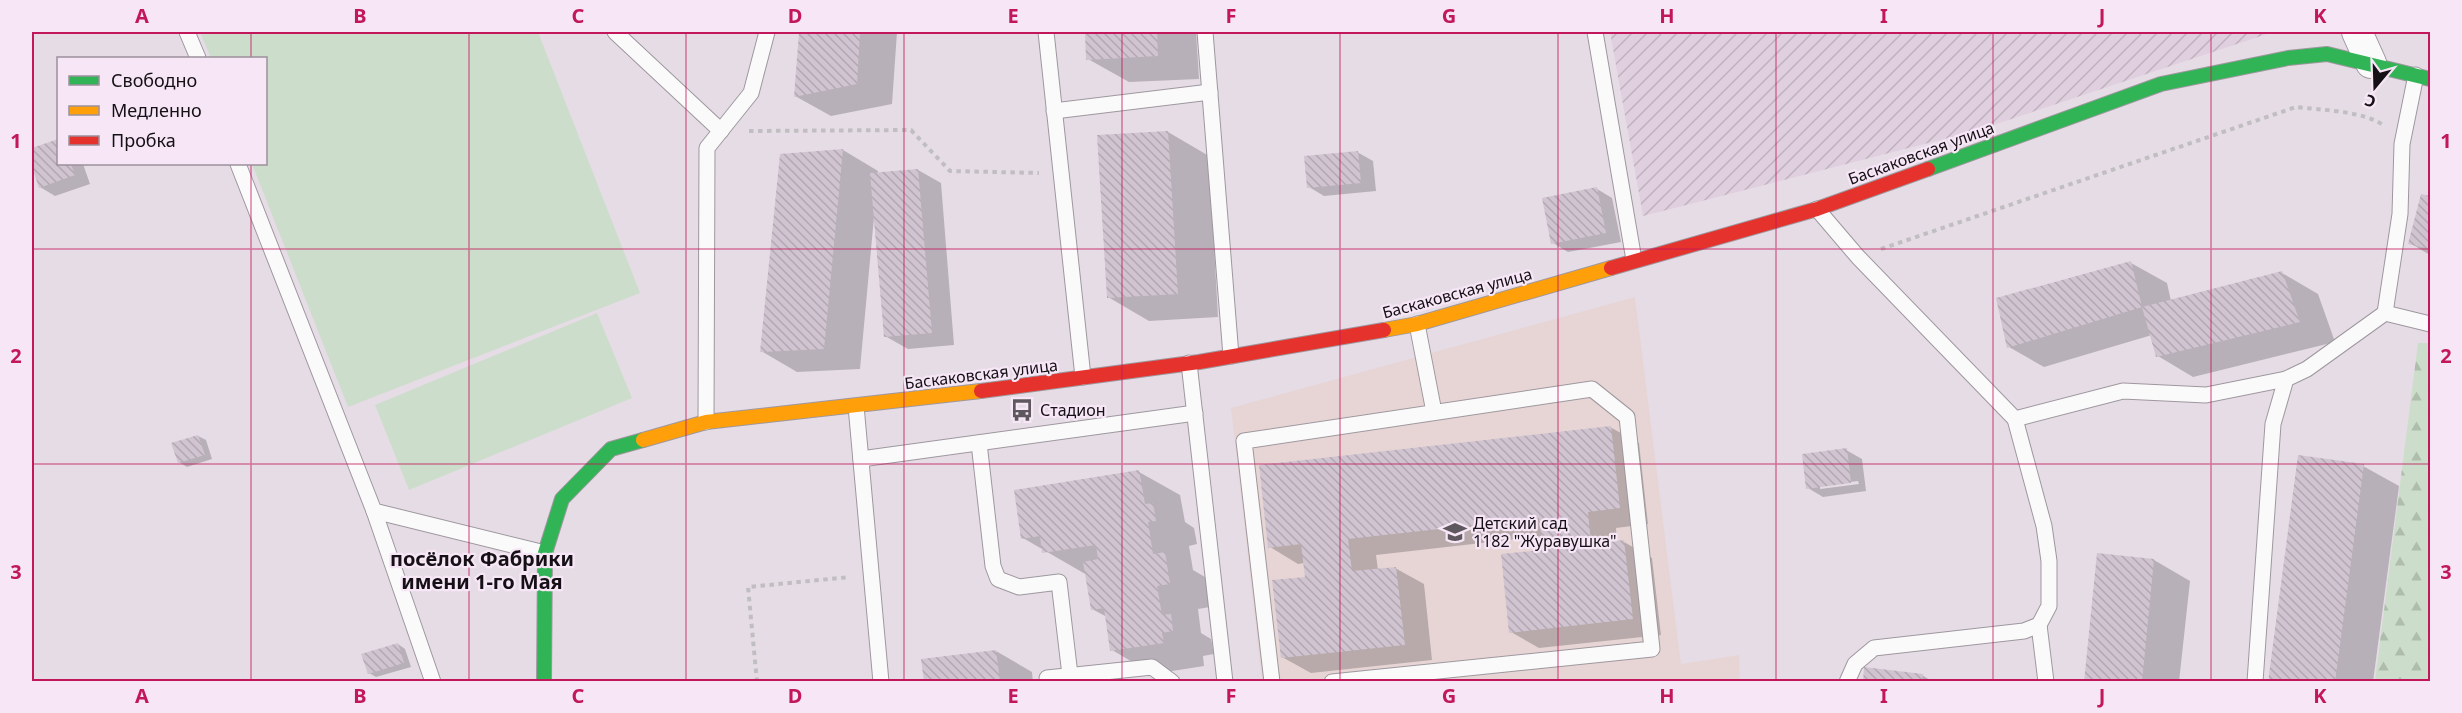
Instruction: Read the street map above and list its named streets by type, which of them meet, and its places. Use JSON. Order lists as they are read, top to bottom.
{
  "streets": {
    "street": ["Баскаковская улица"]
  },
  "districts": ["посёлок Фабрики имени 1-го Мая"],
  "places": {
    "bus stop": ["Стадион"],
    "school or university": ["Детский сад 1182 \"Журавушка\""]
  },
  "legend": ["Свободно", "Медленно", "Пробка"],
  "north": "bottom",
  "grid": {
    "columns": [
      "A",
      "B",
      "C",
      "D",
      "E",
      "F",
      "G",
      "H",
      "I",
      "J",
      "K"
    ],
    "rows": ["1", "2", "3"]
  }
}
